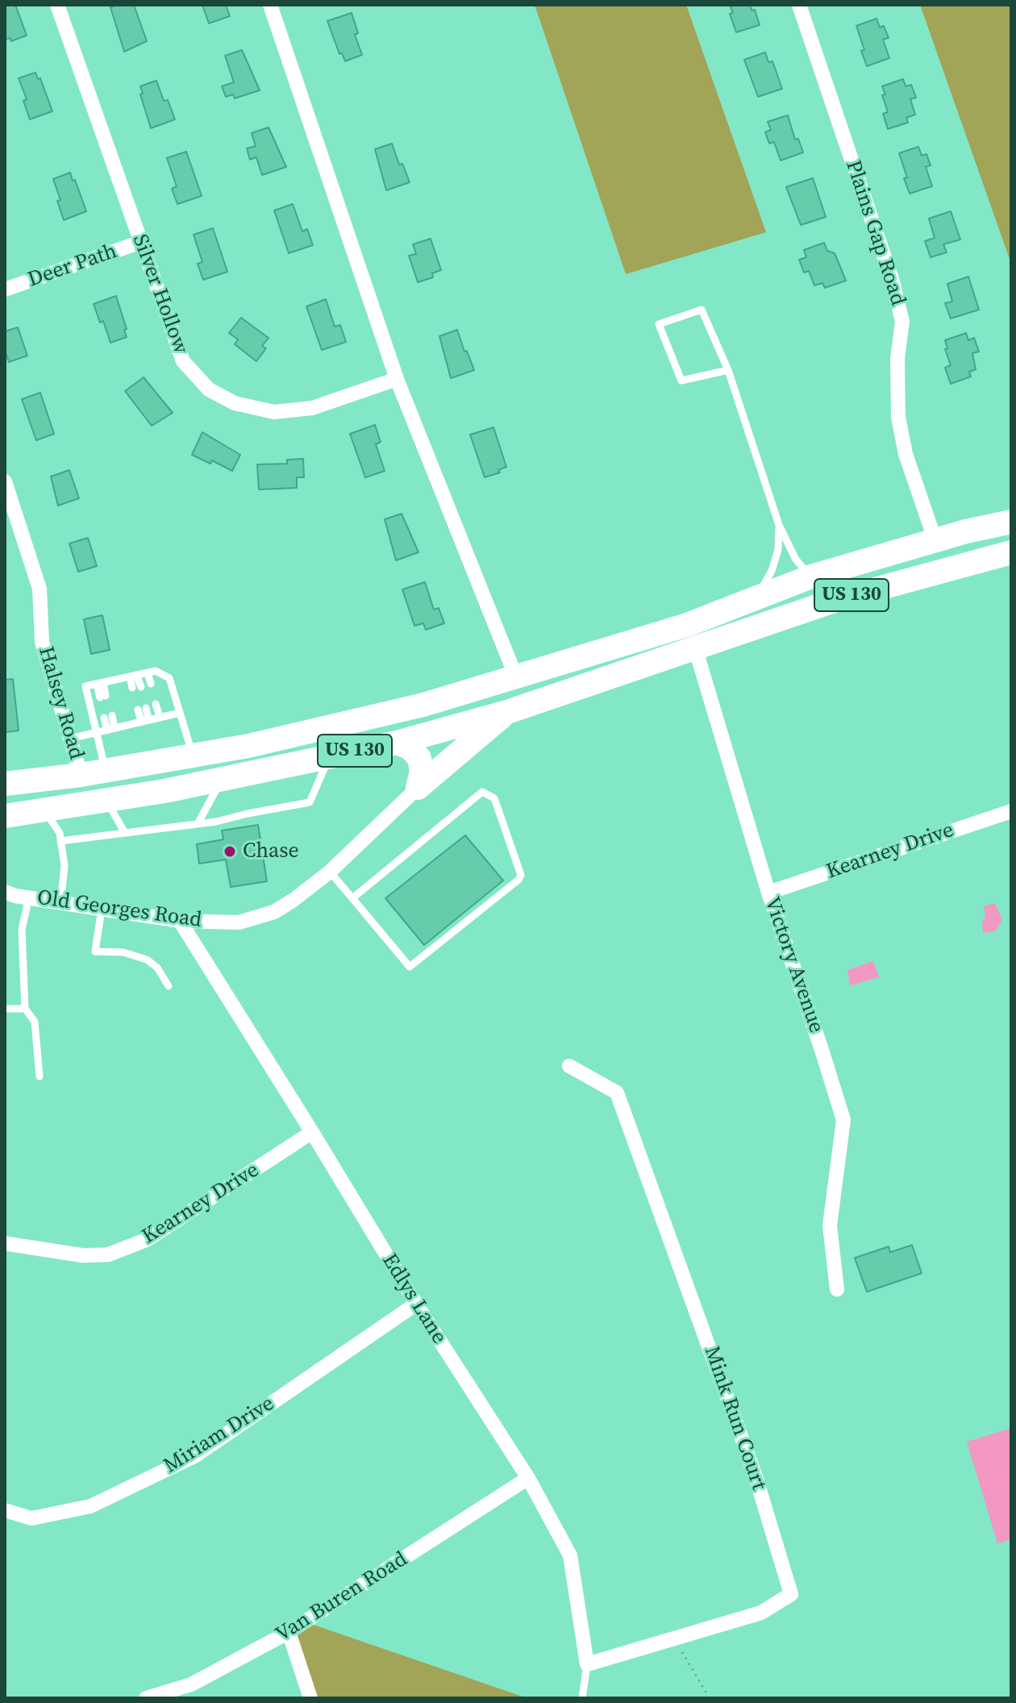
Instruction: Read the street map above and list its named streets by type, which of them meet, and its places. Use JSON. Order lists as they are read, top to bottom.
{
  "streets": {
    "highway": ["US 130"],
    "street": [
      "Plains Gap Road",
      "Deer Path",
      "Silver Hollow",
      "Halsey Road",
      "Kearney Drive",
      "Old Georges Road",
      "Victory Avenue",
      "Edlys Lane",
      "Mink Run Court",
      "Miriam Drive",
      "Van Buren Road"
    ]
  },
  "crossings": [
    ["Plains Gap Road", "US 130"],
    ["Deer Path", "Silver Hollow"],
    ["US 130", "Halsey Road"],
    ["US 130", "Victory Avenue"],
    ["Kearney Drive", "Victory Avenue"],
    ["Kearney Drive", "Edlys Lane"],
    ["Old Georges Road", "Edlys Lane"],
    ["Edlys Lane", "Mink Run Court"],
    ["Edlys Lane", "Miriam Drive"],
    ["Edlys Lane", "Van Buren Road"]
  ],
  "places": ["Chase"]
}
